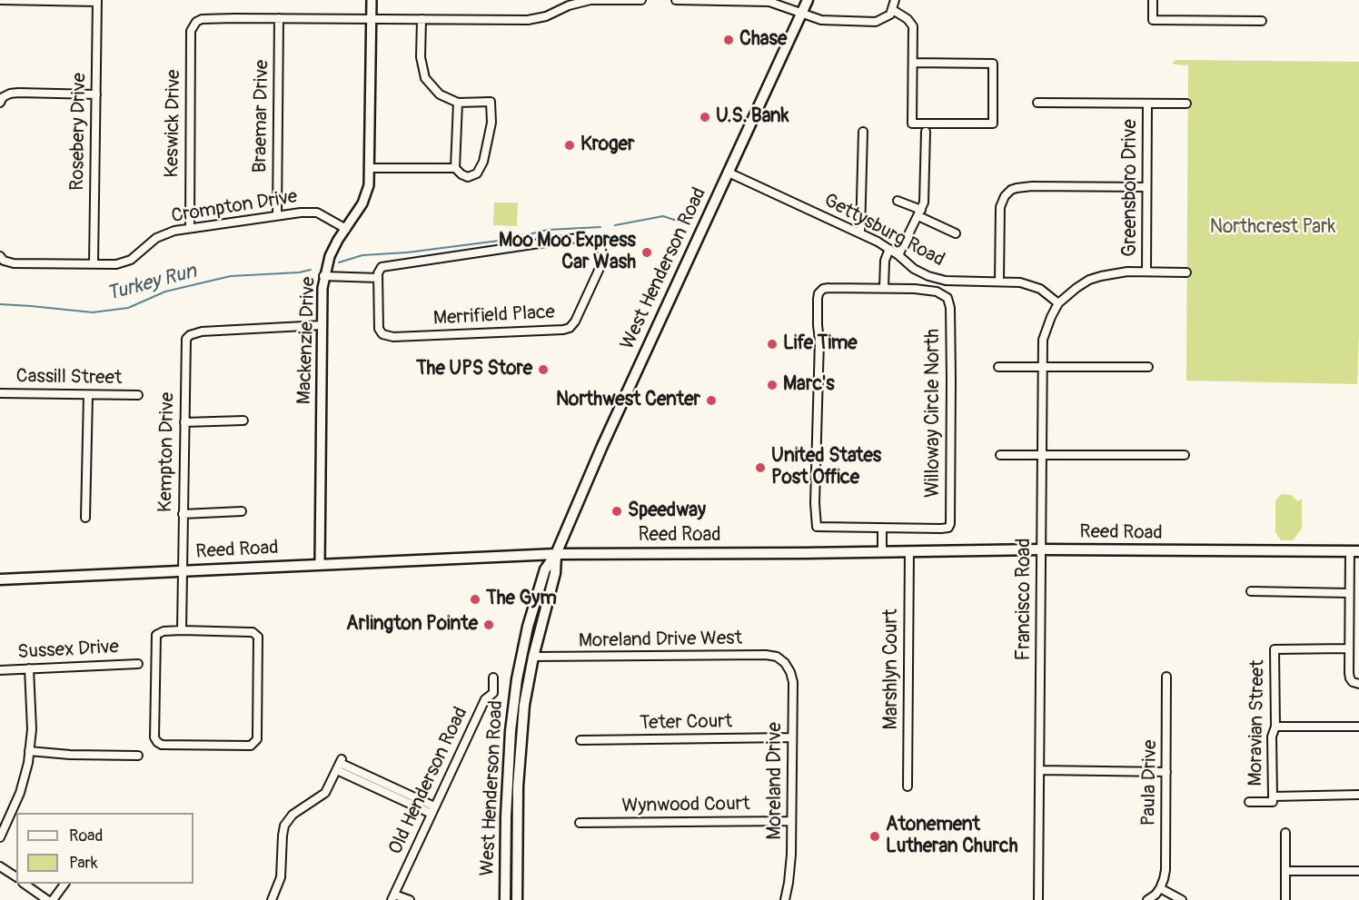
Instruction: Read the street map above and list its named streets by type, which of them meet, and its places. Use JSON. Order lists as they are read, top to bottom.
{
  "streets": {
    "main road": ["West Henderson Road", "Reed Road"],
    "street": [
      "Braemar Drive",
      "Keswick Drive",
      "Rosebery Drive",
      "Greensboro Drive",
      "Crompton Drive",
      "Gettysburg Road",
      "Merrifield Place",
      "Mackenzie Drive",
      "Cassill Street",
      "Willoway Circle North",
      "Kempton Drive",
      "Francisco Road",
      "Moreland Drive West",
      "Sussex Drive",
      "Marshlyn Court",
      "Teter Court",
      "Moravian Street",
      "Old Henderson Road",
      "Moreland Drive",
      "Paula Drive",
      "Wynwood Court"
    ]
  },
  "crossings": [
    ["Braemar Drive", "Keswick Drive"],
    ["Braemar Drive", "Crompton Drive"],
    ["Keswick Drive", "Crompton Drive"],
    ["Rosebery Drive", "Crompton Drive"],
    ["Crompton Drive", "Mackenzie Drive"],
    ["Gettysburg Road", "West Henderson Road"],
    ["Gettysburg Road", "Francisco Road"],
    ["West Henderson Road", "Reed Road"],
    ["West Henderson Road", "Moreland Drive West"],
    ["Mackenzie Drive", "Kempton Drive"],
    ["Mackenzie Drive", "Reed Road"],
    ["Kempton Drive", "Reed Road"],
    ["Reed Road", "Francisco Road"],
    ["Reed Road", "Marshlyn Court"],
    ["Moreland Drive West", "Moreland Drive"],
    ["Teter Court", "Moreland Drive"],
    ["Moreland Drive", "Wynwood Court"]
  ],
  "water": ["Turkey Run"],
  "parks": ["Northcrest Park"],
  "places": [
    "Chase",
    "U.S. Bank",
    "Kroger",
    "Moo Moo Express Car Wash",
    "Life Time",
    "The UPS Store",
    "Marc's",
    "Northwest Center",
    "United States Post Office",
    "Speedway",
    "The Gym",
    "Arlington Pointe",
    "Atonement Lutheran Church"
  ],
  "legend": ["Road", "Park"]
}
